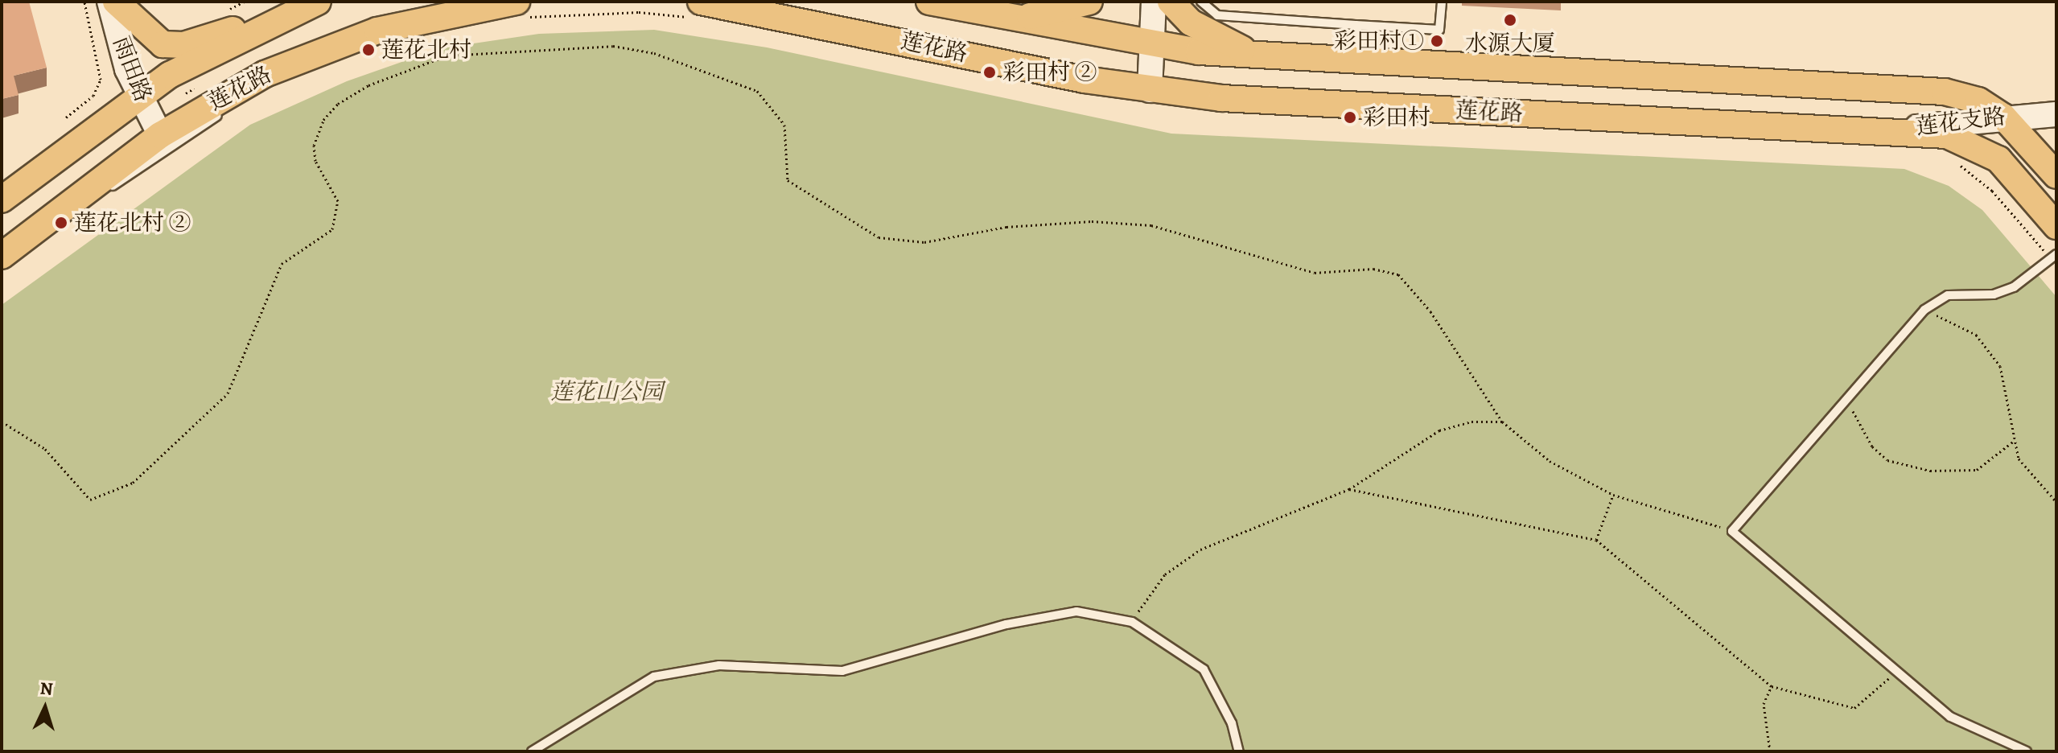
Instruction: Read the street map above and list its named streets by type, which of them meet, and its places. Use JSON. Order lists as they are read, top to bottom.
{
  "streets": {
    "main road": ["莲花路"],
    "street": ["雨田路", "莲花支路"]
  },
  "crossings": [
    ["莲花路", "雨田路"],
    ["莲花路", "莲花支路"]
  ],
  "parks": ["莲花山公园"],
  "places": [
    "水源大厦",
    "彩田村①",
    "莲花北村",
    "彩田村 ②",
    "彩田村",
    "莲花北村 ②"
  ],
  "north": "top"
}
